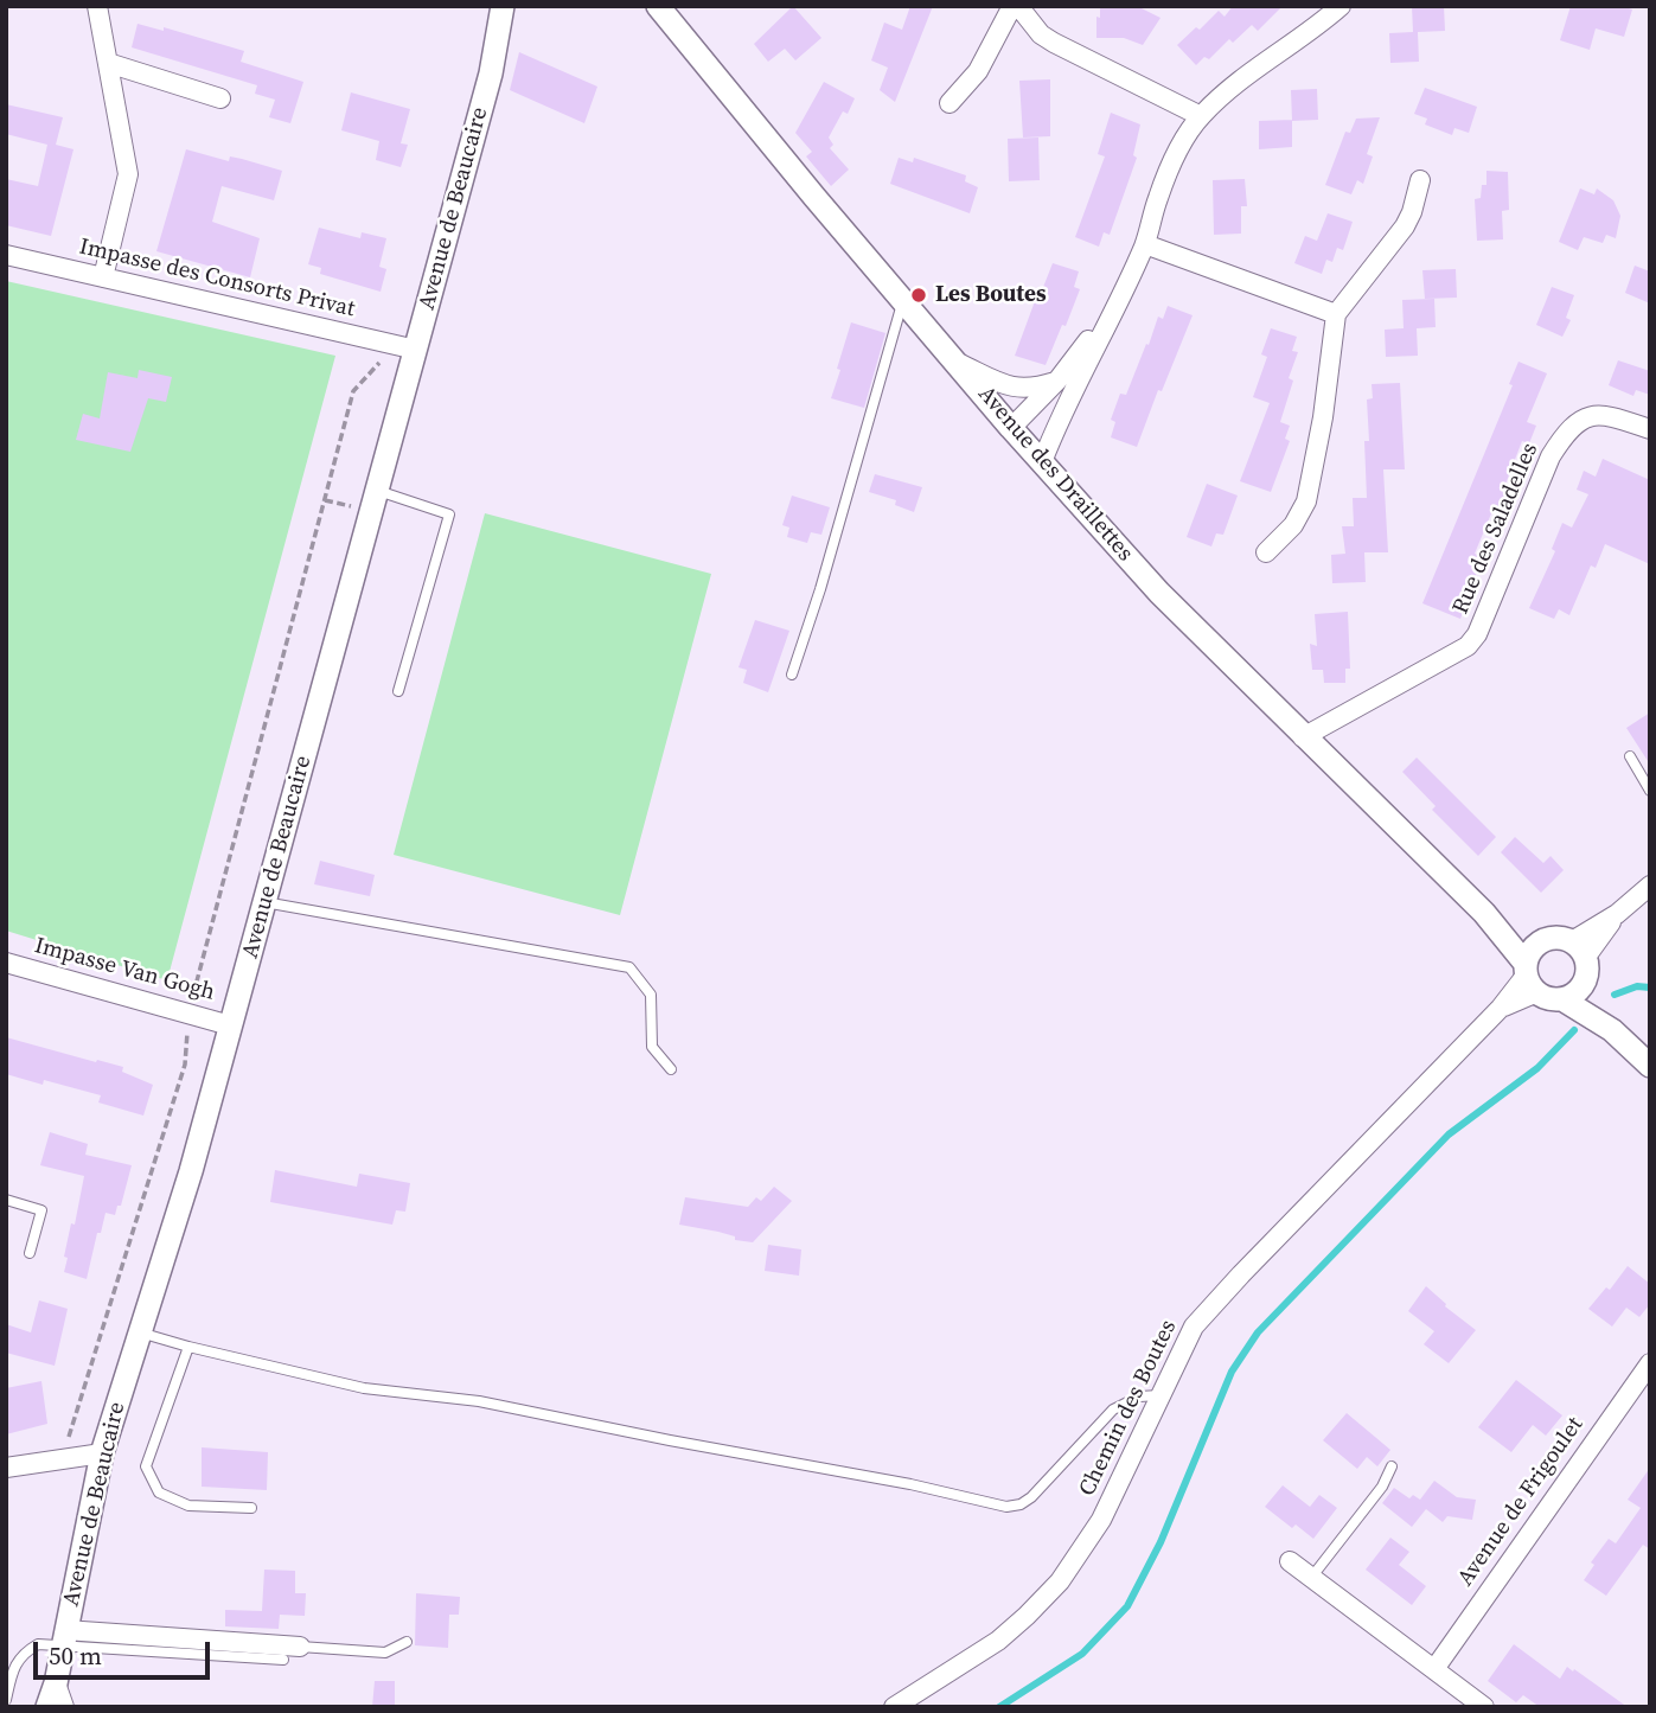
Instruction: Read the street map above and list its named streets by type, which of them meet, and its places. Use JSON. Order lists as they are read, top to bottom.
{
  "streets": {
    "street": [
      "Avenue de Beaucaire",
      "Impasse des Consorts Privat",
      "Avenue des Draillettes",
      "Rue des Saladelles",
      "Impasse Van Gogh",
      "Chemin des Boutes",
      "Avenue de Frigoulet"
    ]
  },
  "crossings": [
    ["Avenue de Beaucaire", "Impasse des Consorts Privat"],
    ["Avenue de Beaucaire", "Impasse Van Gogh"],
    ["Avenue des Draillettes", "Rue des Saladelles"],
    ["Avenue des Draillettes", "Chemin des Boutes"]
  ],
  "places": ["Les Boutes"],
  "scale_bar": "50 m"
}
